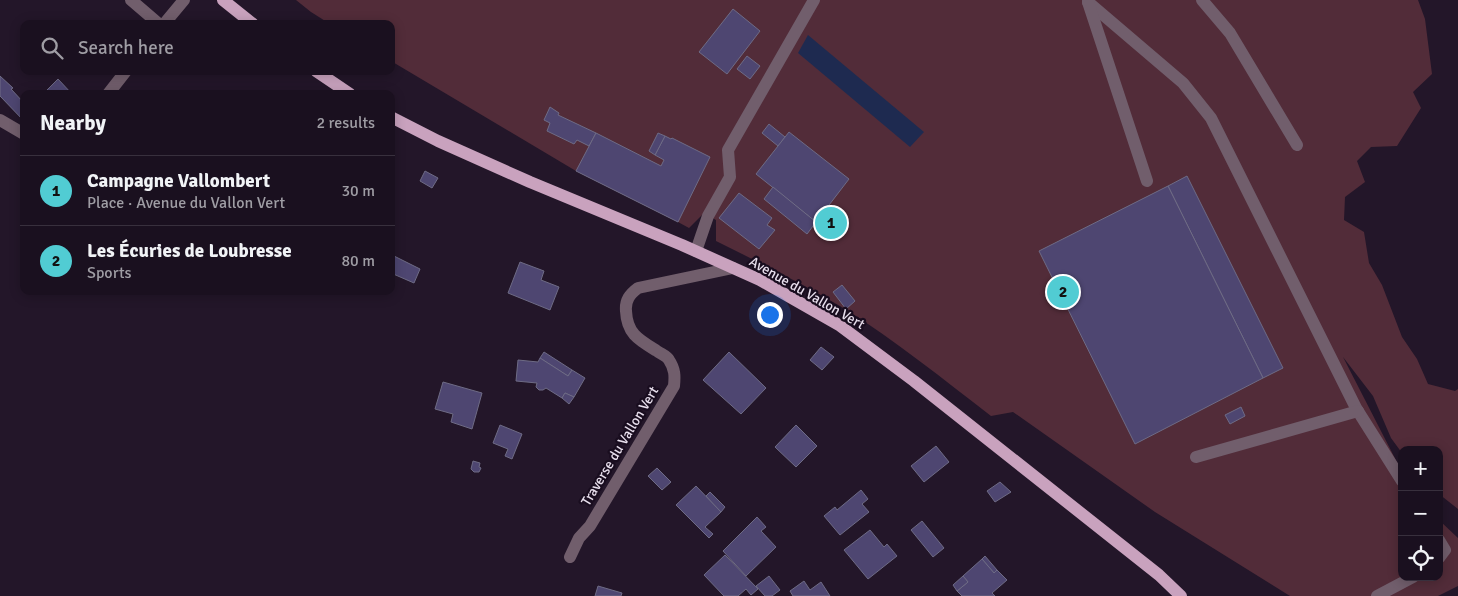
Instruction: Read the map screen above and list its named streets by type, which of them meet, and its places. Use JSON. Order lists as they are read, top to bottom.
{
  "streets": {
    "main road": ["Avenue du Vallon Vert"],
    "street": ["Traverse du Vallon Vert"]
  },
  "crossings": [
    ["Avenue du Vallon Vert", "Traverse du Vallon Vert"]
  ],
  "page": {
    "search": "Search here",
    "heading": ["Nearby", "2 results"],
    "list": [
      {
        "mark": "1",
        "name": "Campagne Vallombert",
        "note": "Place · Avenue du Vallon Vert",
        "value": "30 m"
      },
      {
        "mark": "2",
        "name": "Les Écuries de Loubresse",
        "note": "Sports",
        "value": "80 m"
      }
    ],
    "pins": ["1", "2"],
    "map_buttons": ["+", "−"]
  }
}
